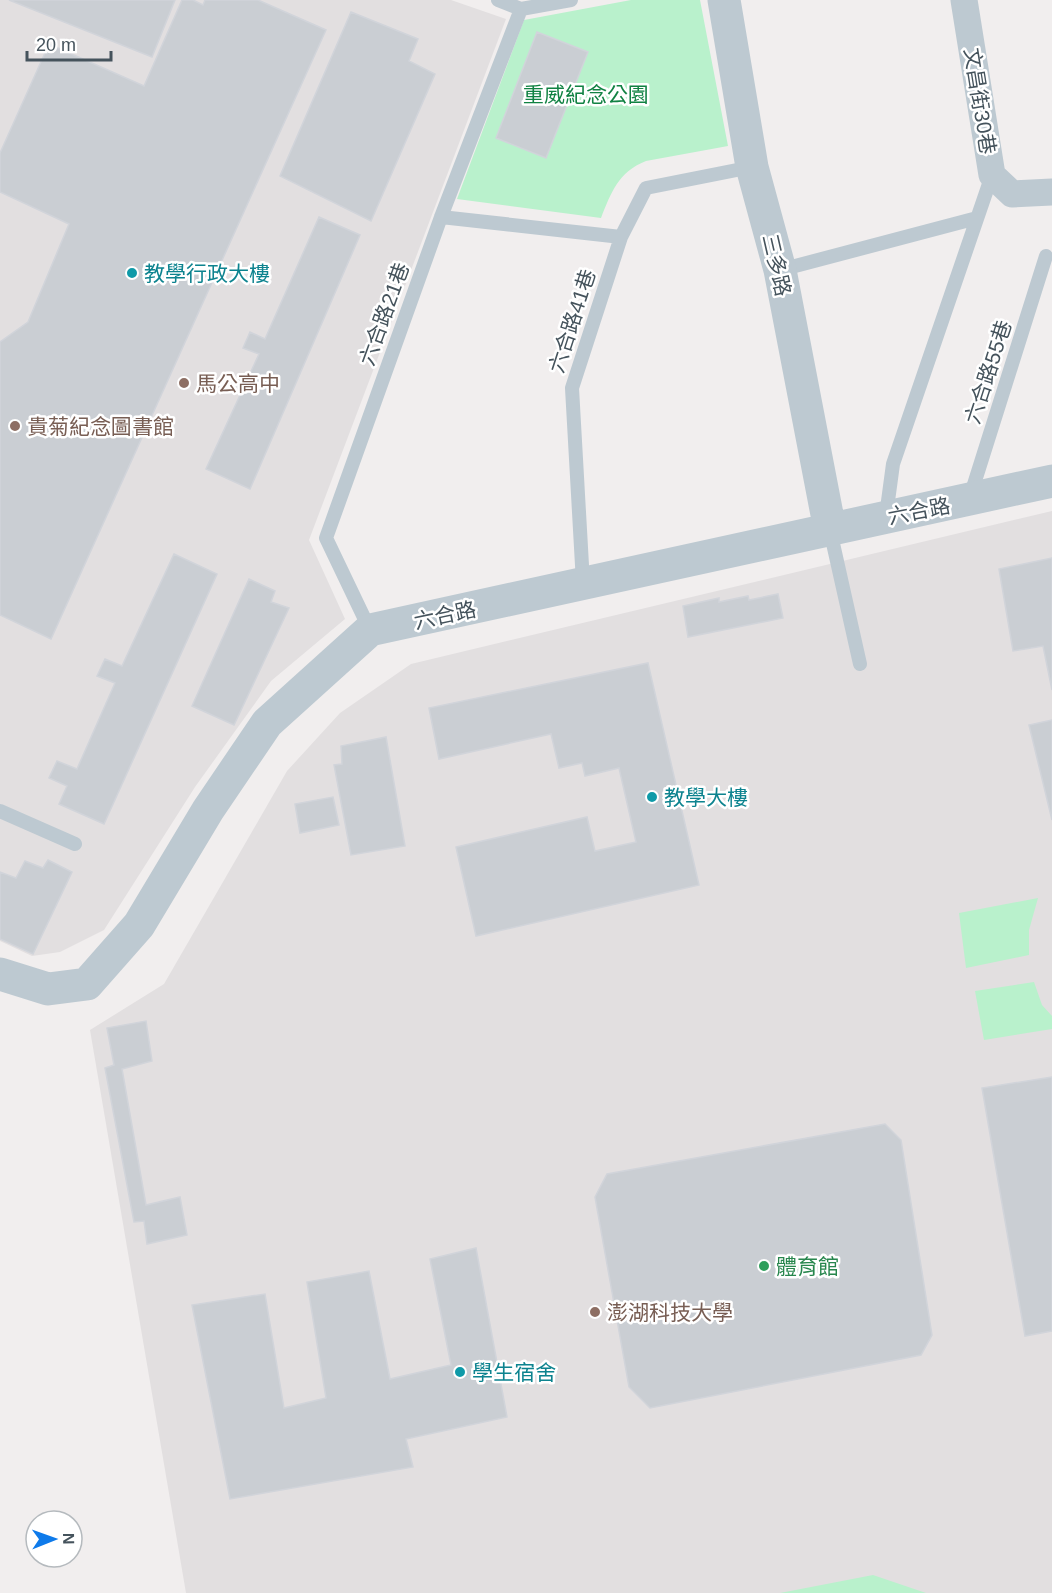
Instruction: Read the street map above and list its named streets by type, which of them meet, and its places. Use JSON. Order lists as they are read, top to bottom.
{
  "streets": {
    "street": ["文昌街30巷", "三多路", "六合路"],
    "lane": ["六合路21巷", "六合路41巷", "六合路55巷"]
  },
  "crossings": [
    ["三多路", "六合路41巷"],
    ["三多路", "六合路"],
    ["六合路21巷", "六合路"],
    ["六合路41巷", "六合路"],
    ["六合路55巷", "六合路"]
  ],
  "parks": ["重威紀念公園"],
  "places": [
    "教學行政大樓",
    "馬公高中",
    "貴菊紀念圖書館",
    "教學大樓",
    "體育館",
    "澎湖科技大學",
    "學生宿舍"
  ],
  "scale_bar": "20 m",
  "north": "right"
}
